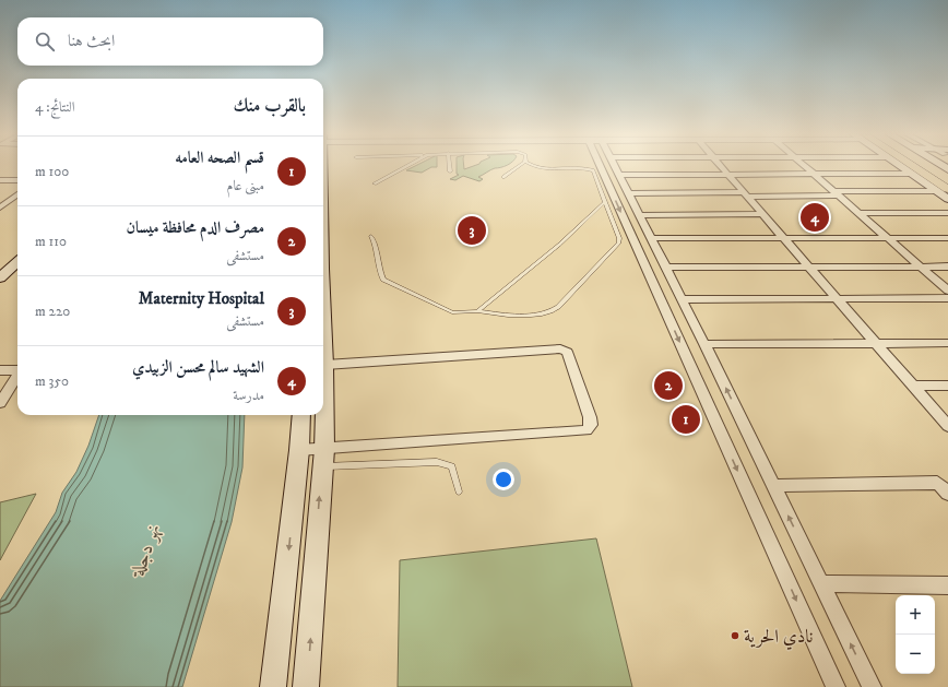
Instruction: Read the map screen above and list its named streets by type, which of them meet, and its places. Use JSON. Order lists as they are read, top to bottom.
{
  "water": ["نهر دجلة"],
  "places": ["نادي الحرية"],
  "page": {
    "search": "ابحث هنا",
    "heading": ["بالقرب منك", "النتائج: 4"],
    "list": [
      {
        "mark": "1",
        "name": "قسم الصحه العامه",
        "note": "مبنى عام",
        "value": "100 m"
      },
      {
        "mark": "2",
        "name": "مصرف الدم محافظة ميسان",
        "note": "مستشفى",
        "value": "110 m"
      },
      {
        "mark": "3",
        "name": "Maternity Hospital",
        "note": "مستشفى",
        "value": "220 m"
      },
      {
        "mark": "4",
        "name": "الشهيد سالم محسن الزبيدي",
        "note": "مدرسة",
        "value": "350 m"
      }
    ],
    "pins": [
      "4",
      "3",
      "2",
      "1"
    ],
    "map_buttons": ["+", "−"]
  }
}
